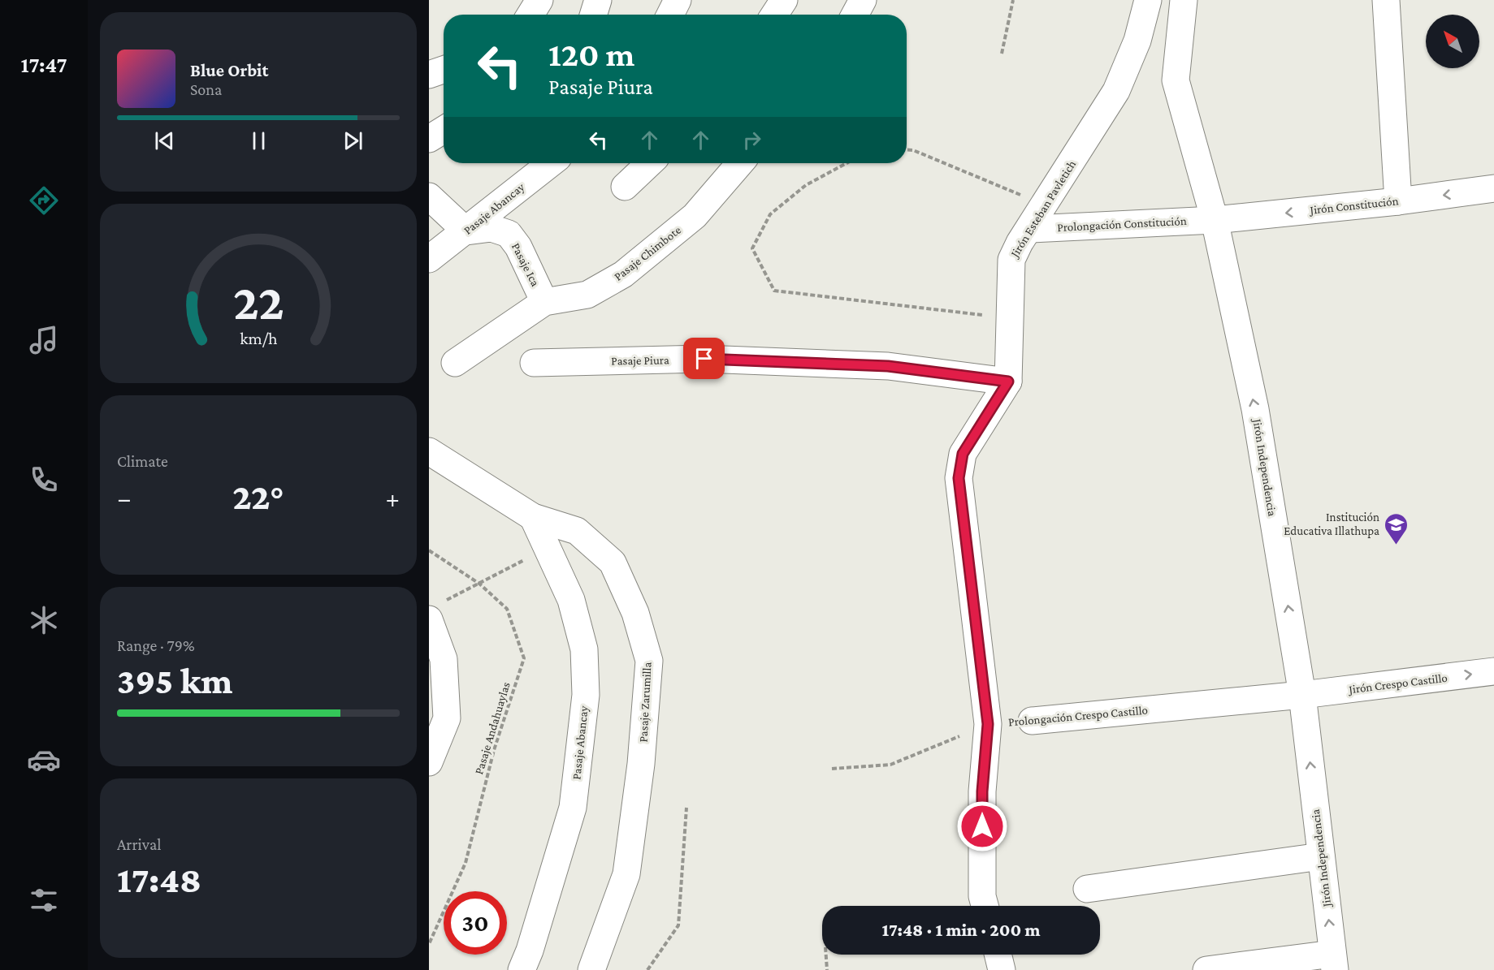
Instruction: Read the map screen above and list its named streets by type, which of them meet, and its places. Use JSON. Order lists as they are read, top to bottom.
{
  "streets": {
    "street": [
      "Jirón Constitución",
      "Pasaje Abancay",
      "Jirón Esteban Pavletich",
      "Prolongación Constitución",
      "Pasaje Chimbote",
      "Pasaje Ica",
      "Pasaje Piura",
      "Jirón Independencia",
      "Jirón Crespo Castillo",
      "Pasaje Zarumilla",
      "Prolongación Crespo Castillo"
    ],
    "path": ["Pasaje Andahuaylas"]
  },
  "crossings": [
    ["Jirón Constitución", "Prolongación Constitución"],
    ["Jirón Constitución", "Jirón Independencia"],
    ["Pasaje Abancay", "Pasaje Ica"],
    ["Pasaje Abancay", "Pasaje Zarumilla"],
    ["Jirón Esteban Pavletich", "Prolongación Constitución"],
    ["Jirón Esteban Pavletich", "Pasaje Piura"],
    ["Prolongación Constitución", "Jirón Independencia"],
    ["Pasaje Chimbote", "Pasaje Ica"],
    ["Jirón Independencia", "Jirón Crespo Castillo"],
    ["Jirón Independencia", "Prolongación Crespo Castillo"],
    ["Jirón Crespo Castillo", "Prolongación Crespo Castillo"]
  ],
  "one_way": ["Jirón Constitución", "Jirón Independencia", "Jirón Crespo Castillo"],
  "places": {
    "school or university": ["Institución Educativa Illathupa"]
  },
  "north": "top left",
  "page": {
    "tabs": "17:47",
    "turn": ["120 m", "Pasaje Piura"],
    "song": ["Blue Orbit", "Sona"],
    "tile": [
      "Climate",
      ["Range · 79%", "395 km"],
      ["Arrival", "17:48"]
    ],
    "heat": ["−", "22°", "+"],
    "limit": "30",
    "trip": "17:48 · 1 min · 200 m",
    "gauge": ["22", "km/h"]
  }
}
